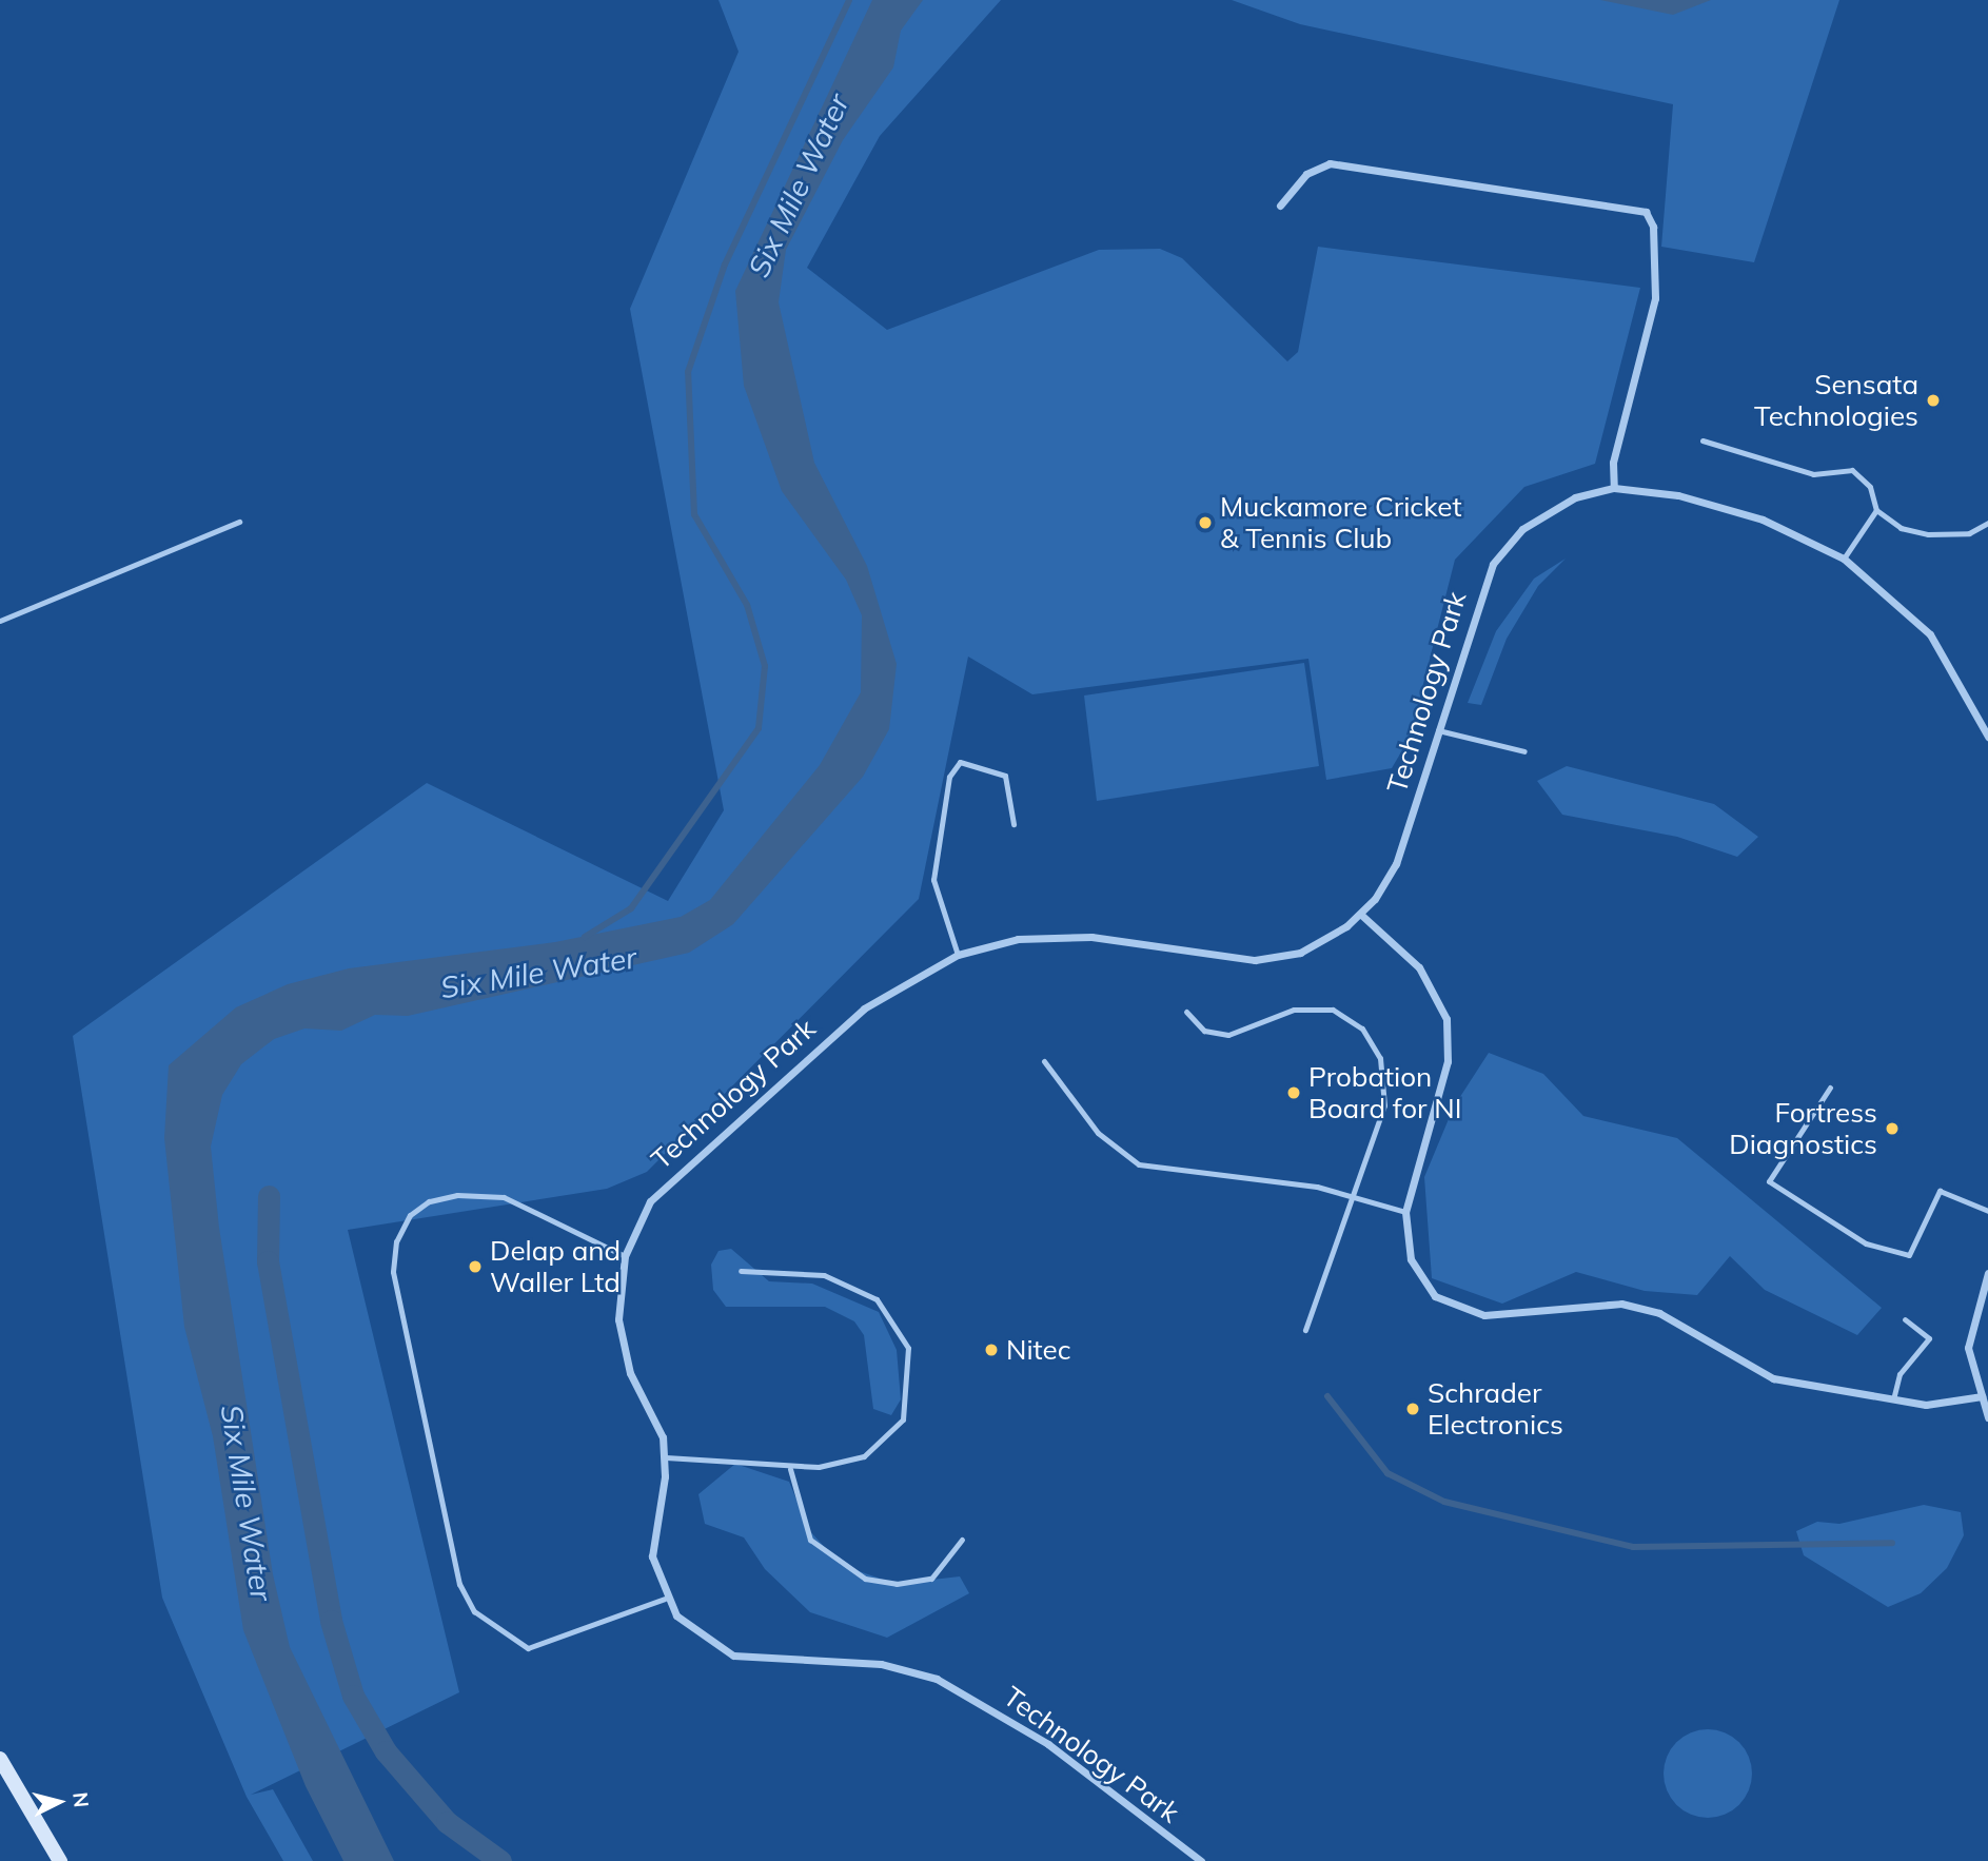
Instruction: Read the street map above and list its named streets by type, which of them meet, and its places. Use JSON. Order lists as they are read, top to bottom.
{
  "streets": {
    "street": ["Technology Park"]
  },
  "water": ["Six Mile Water"],
  "places": [
    "Sensata Technologies",
    "Muckamore Cricket & Tennis Club",
    "Probation Board for NI",
    "Fortress Diagnostics",
    "Delap and Waller Ltd",
    "Nitec",
    "Schrader Electronics"
  ],
  "north": "right"
}
